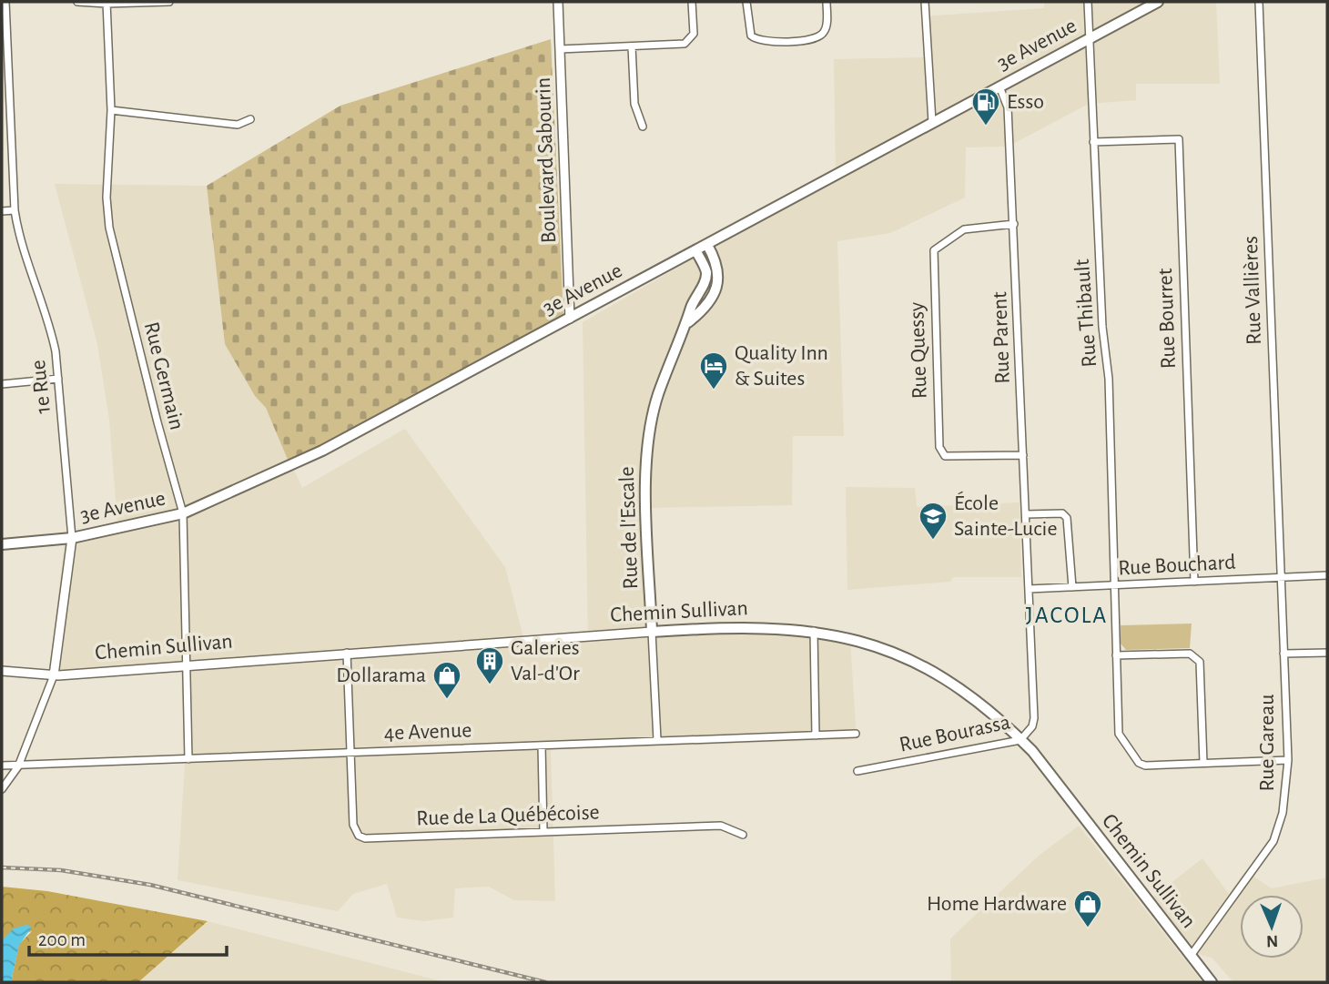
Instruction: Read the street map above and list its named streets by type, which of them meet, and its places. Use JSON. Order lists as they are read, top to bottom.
{
  "streets": {
    "main road": ["3e Avenue", "Rue de l'Escale", "Chemin Sullivan"],
    "street": [
      "Boulevard Sabourin",
      "Rue Vallières",
      "Rue Thibault",
      "Rue Bourret",
      "Rue Parent",
      "Rue Quessy",
      "Rue Germain",
      "1e Rue",
      "Rue Bouchard",
      "4e Avenue",
      "Rue Bourassa",
      "Rue Gareau",
      "Rue de La Québécoise"
    ]
  },
  "crossings": [
    ["3e Avenue", "Boulevard Sabourin"],
    ["3e Avenue", "Rue Thibault"],
    ["3e Avenue", "Rue Parent"],
    ["3e Avenue", "Rue Germain"],
    ["3e Avenue", "1e Rue"],
    ["3e Avenue", "Rue de l'Escale"],
    ["Rue Vallières", "Rue Bouchard"],
    ["Rue Vallières", "Rue Gareau"],
    ["Rue Thibault", "Rue Bourret"],
    ["Rue Thibault", "Rue Bouchard"],
    ["Rue Thibault", "Rue Gareau"],
    ["Rue Bourret", "Rue Bouchard"],
    ["Rue Parent", "Rue Quessy"],
    ["Rue Parent", "Rue Bouchard"],
    ["Rue Parent", "Rue Bourassa"],
    ["Rue Germain", "Chemin Sullivan"],
    ["Rue Germain", "4e Avenue"],
    ["1e Rue", "Chemin Sullivan"],
    ["1e Rue", "4e Avenue"],
    ["Rue de l'Escale", "Chemin Sullivan"],
    ["Rue de l'Escale", "4e Avenue"],
    ["Rue Bouchard", "Rue Bourassa"],
    ["Rue Bouchard", "Rue Gareau"],
    ["Chemin Sullivan", "Rue Bourassa"],
    ["Chemin Sullivan", "Rue Gareau"],
    ["4e Avenue", "Rue de La Québécoise"]
  ],
  "districts": ["JACOLA"],
  "places": {
    "fuel station": ["Esso"],
    "hotel": ["Quality Inn & Suites"],
    "school or university": ["École Sainte-Lucie"],
    "building": ["Galeries Val-d'Or"],
    "shop": ["Dollarama", "Home Hardware"]
  },
  "scale_bar": "200 m",
  "north": "bottom"
}
